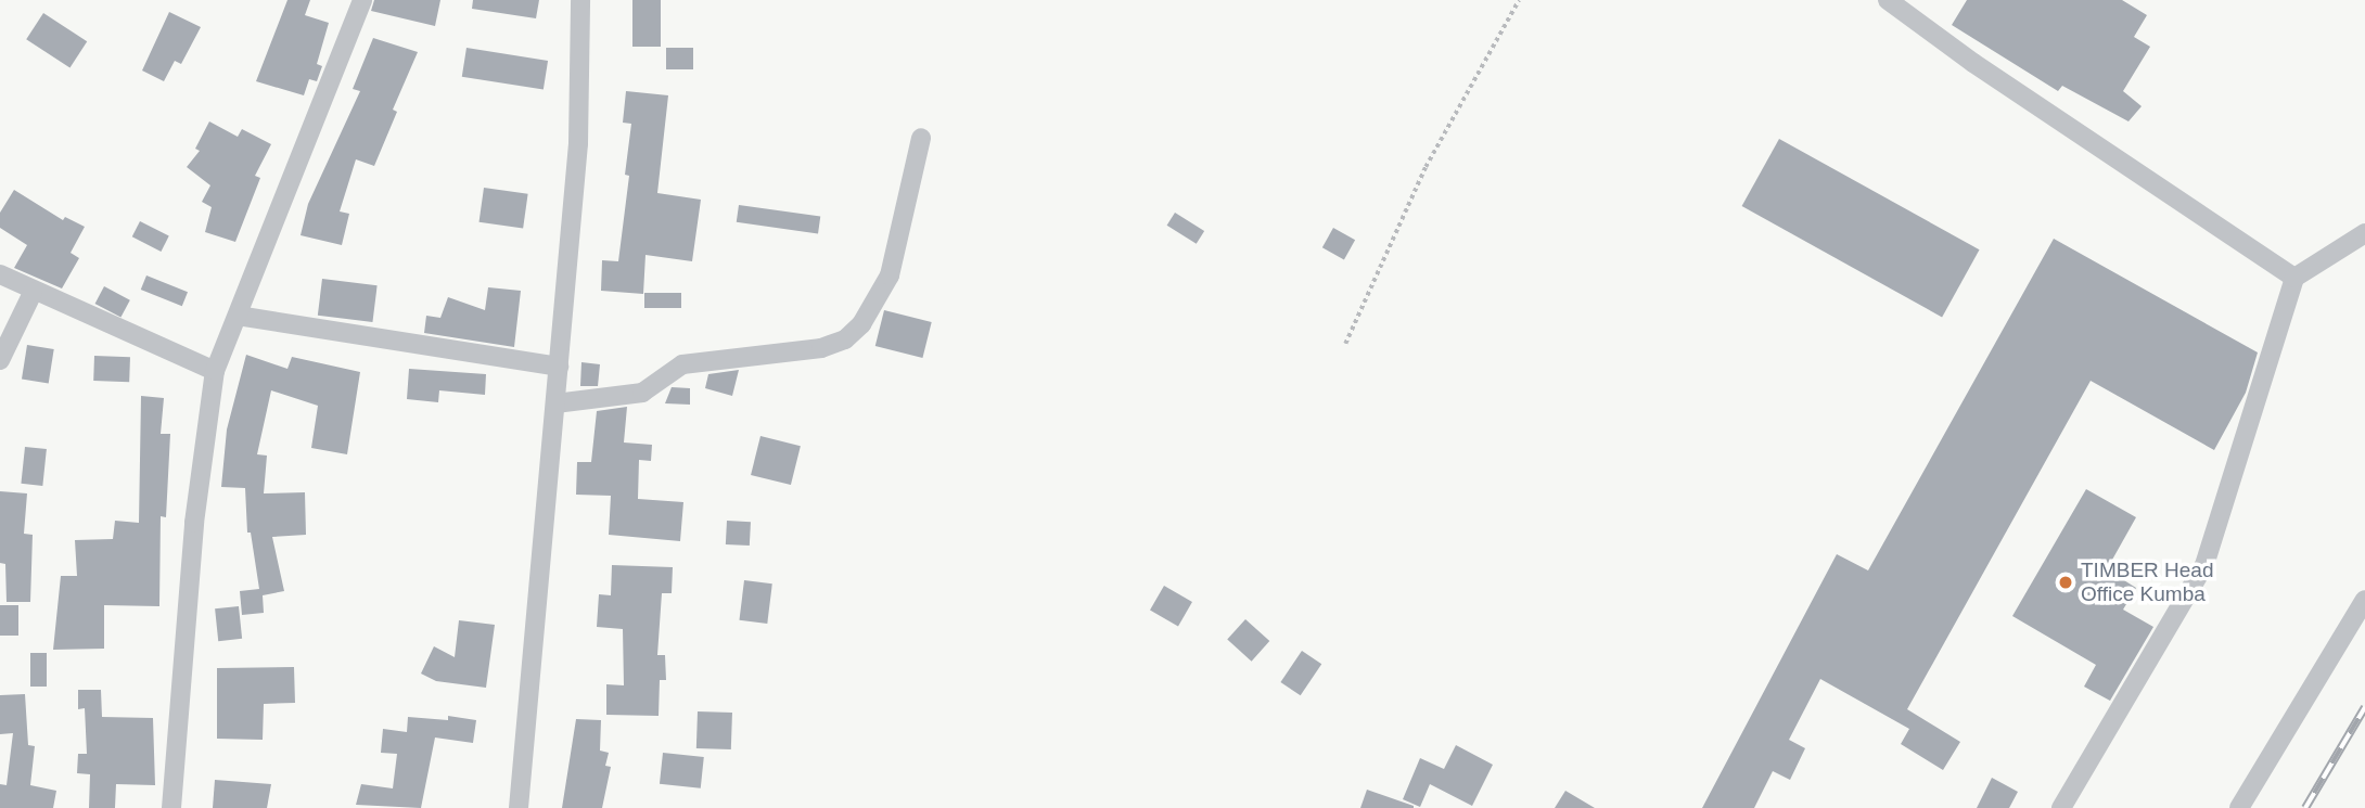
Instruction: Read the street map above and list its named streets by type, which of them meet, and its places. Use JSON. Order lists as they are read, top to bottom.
{
  "places": ["TIMBER Head Office Kumba"]
}
